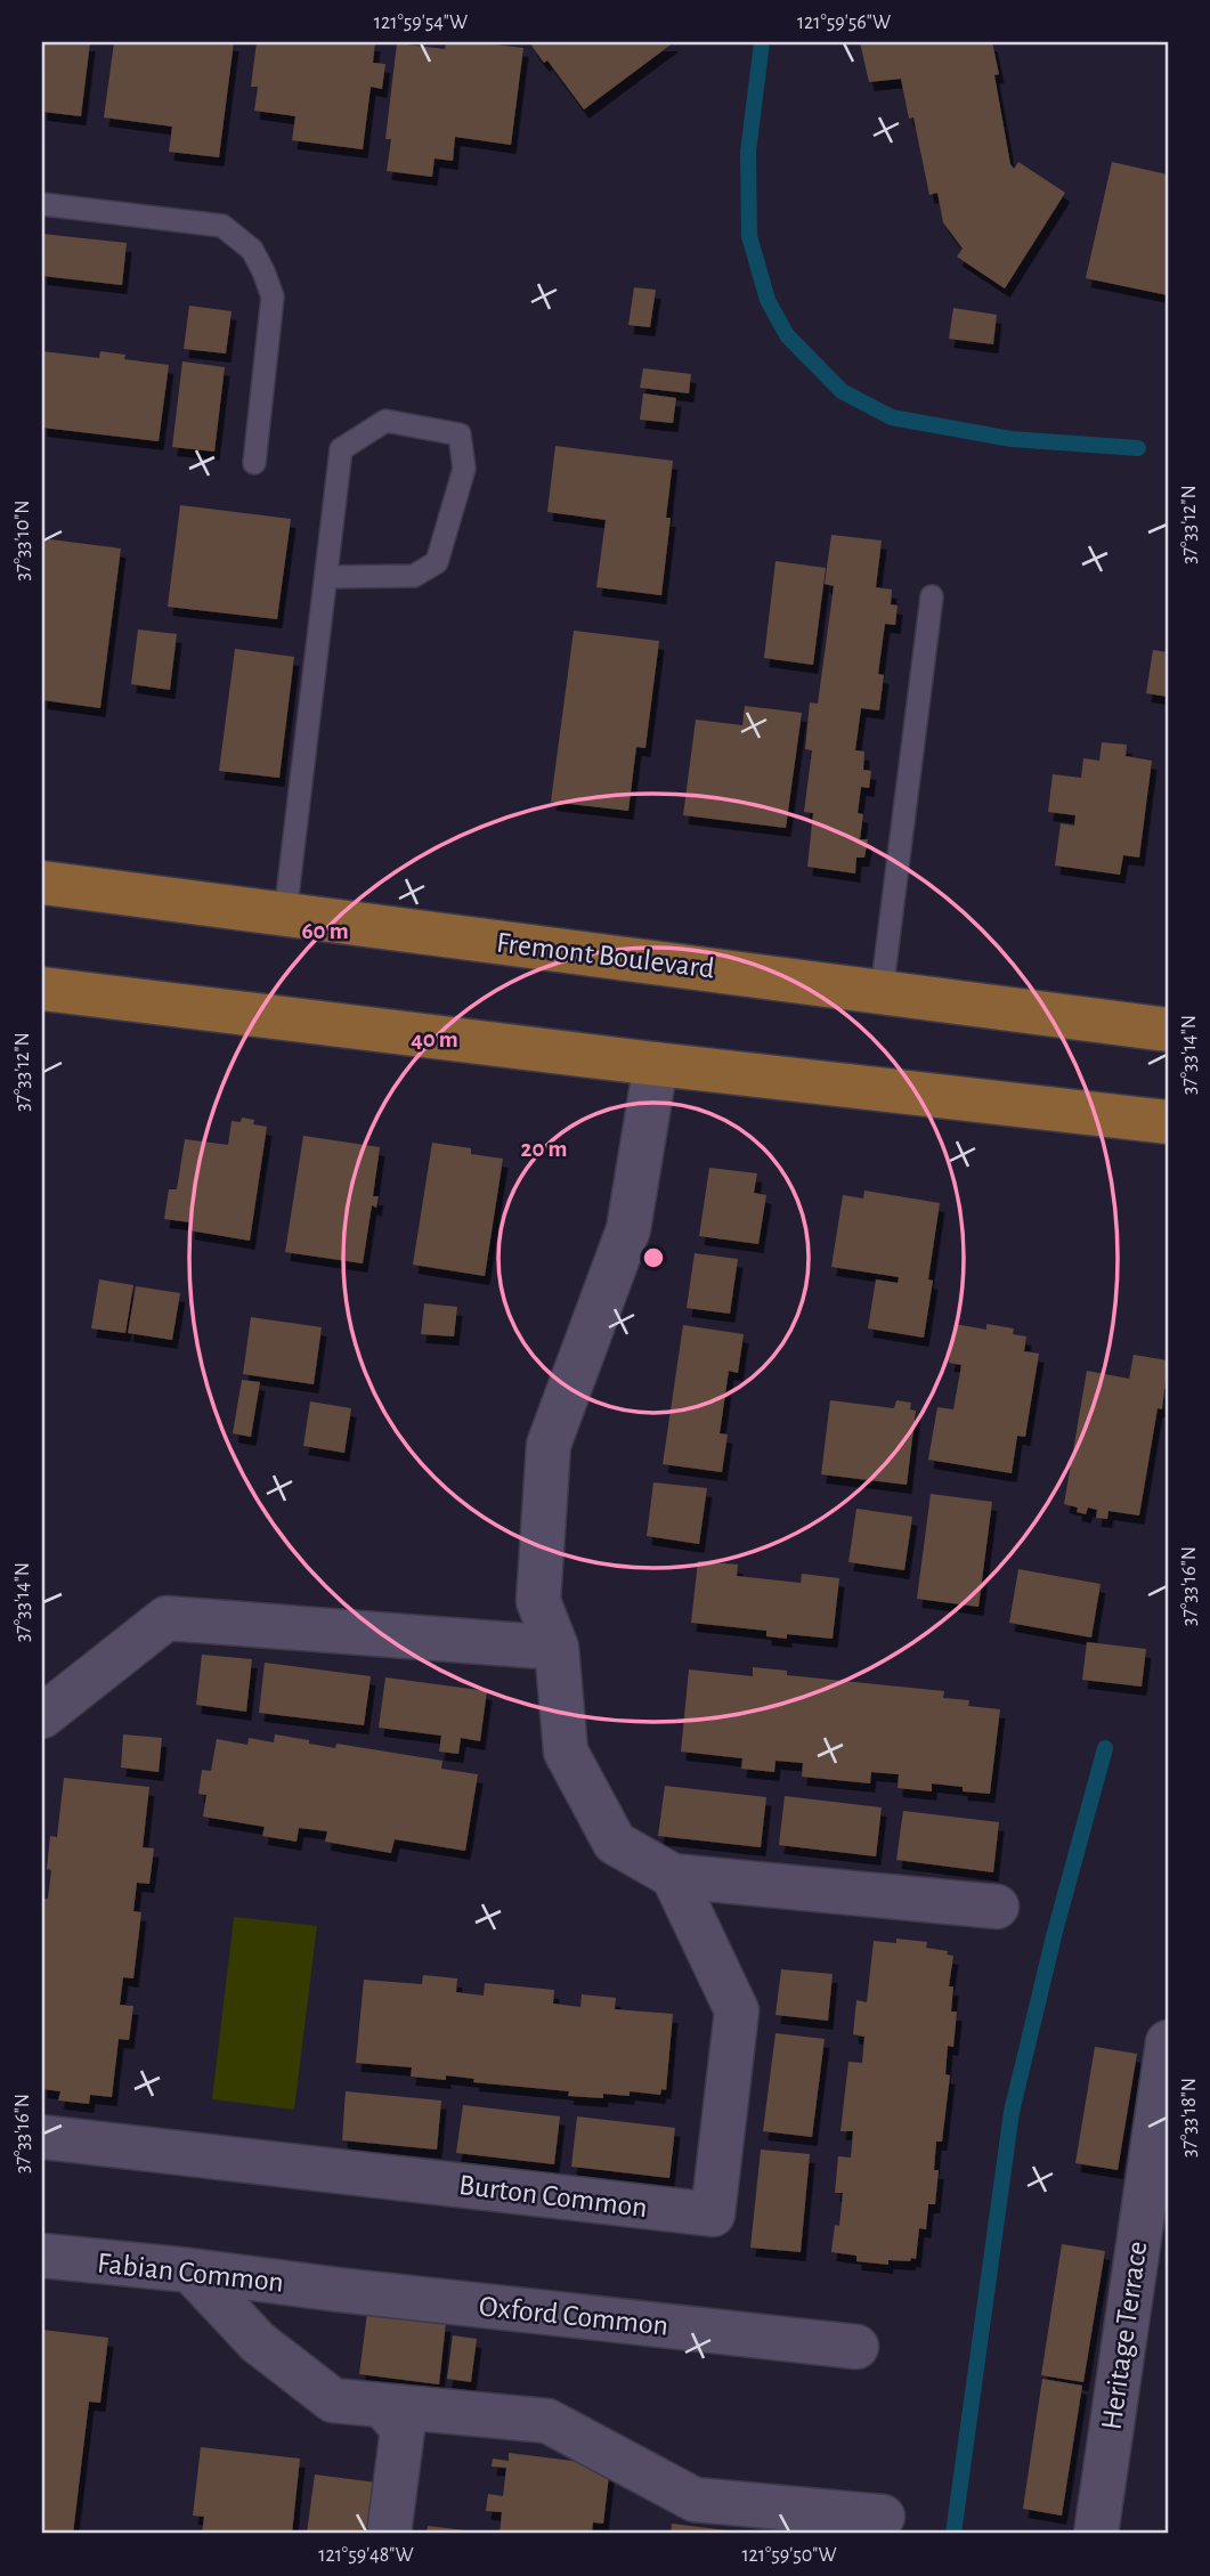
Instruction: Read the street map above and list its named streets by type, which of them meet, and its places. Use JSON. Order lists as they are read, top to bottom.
{
  "streets": {
    "main road": ["Fremont Boulevard"],
    "street": [
      "Burton Common",
      "Fabian Common",
      "Oxford Common",
      "Heritage Terrace"
    ]
  },
  "crossings": [
    ["Fabian Common", "Oxford Common"]
  ],
  "coordinates": [
    "121°59'54\"W",
    "121°59'56\"W",
    "37°33'12\"N",
    "37°33'10\"N",
    "37°33'14\"N",
    "37°33'16\"N",
    "37°33'18\"N",
    "121°59'48\"W",
    "121°59'50\"W"
  ],
  "rings": ["60 m", "40 m", "20 m"]
}
